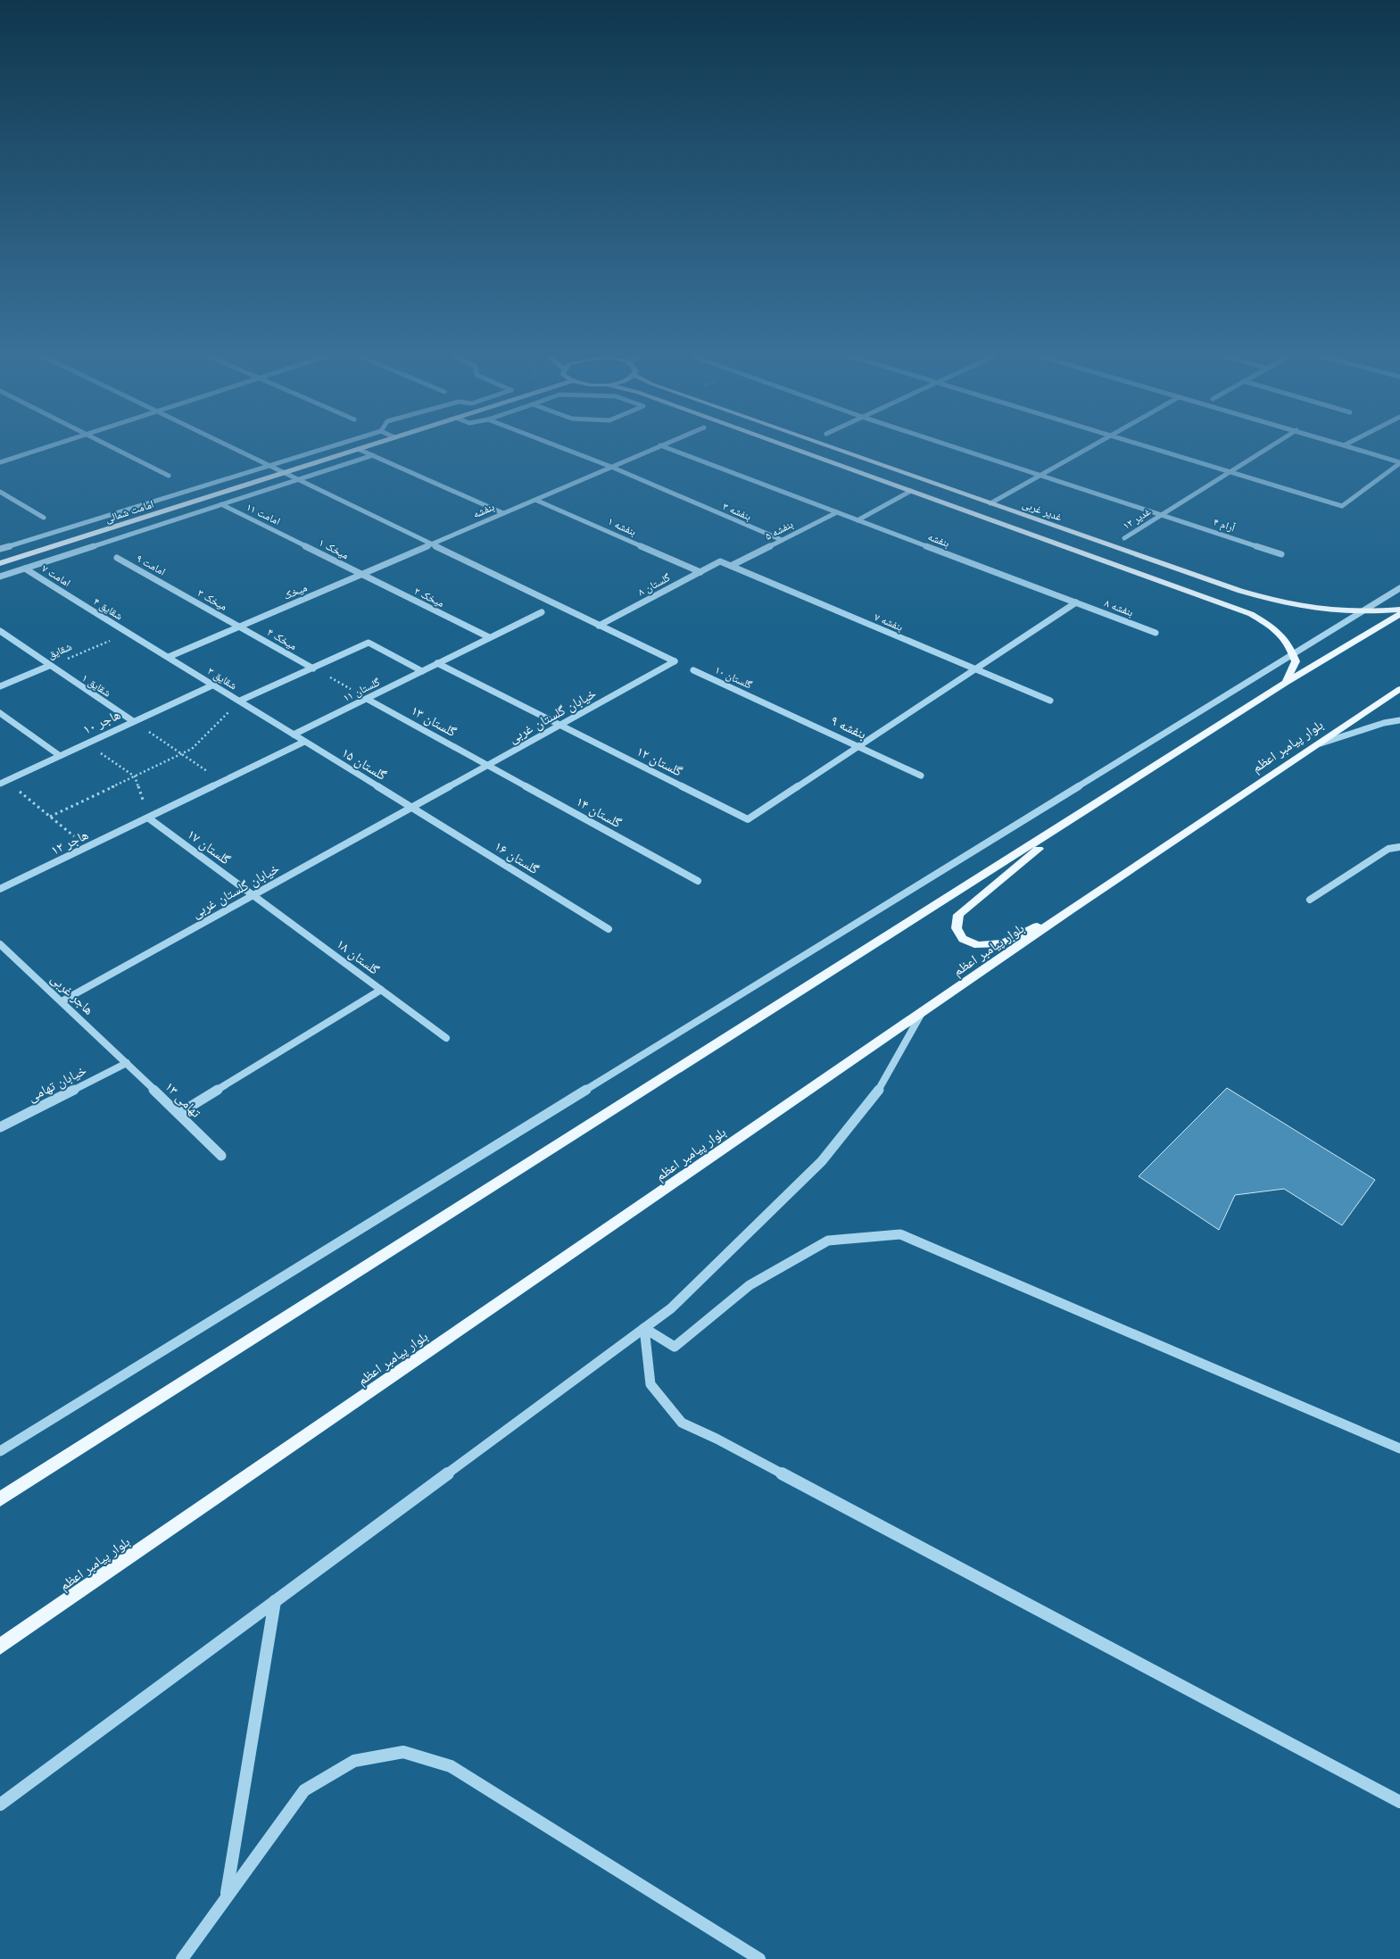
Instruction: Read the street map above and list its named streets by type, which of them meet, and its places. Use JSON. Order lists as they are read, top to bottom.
{
  "streets": {
    "main road": ["غدیر غربی", "امامت شمالی", "بلوار پیامبر اعظم"],
    "street": [
      "بنفشه",
      "بنفشه ۳",
      "امامت ۱۱",
      "غدیر ۱۲",
      "آرام ۴",
      "بنفشه ۱",
      "بنفشه ۵",
      "میخک ۱",
      "امامت ۹",
      "امامت ۷",
      "گلستان ۸",
      "میخک",
      "میخک ۲",
      "میخک ۳",
      "بنفشه ۸",
      "شقایق ۴",
      "بنفشه ۷",
      "میخک ۴",
      "شقایق",
      "گلستان ۱۰",
      "شقایق ۳",
      "شقایق ۱",
      "گلستان ۱۱",
      "خیابان گلستان غربی",
      "گلستان ۱۳",
      "هاجر ۱۰",
      "بنفشه ۹",
      "گلستان ۱۲",
      "گلستان ۱۵",
      "گلستان ۱۴",
      "هاجر ۱۲",
      "گلستان ۱۷",
      "گلستان ۱۶",
      "گلستان ۱۸",
      "هاجر غربی",
      "خیابان تهامی",
      "تهامی ۱۳"
    ]
  },
  "crossings": [
    ["بنفشه", "بنفشه ۳"],
    ["بنفشه", "بنفشه ۱"],
    ["بنفشه", "بنفشه ۵"],
    ["بنفشه", "میخک"],
    ["بنفشه", "بنفشه ۸"],
    ["بنفشه", "خیابان گلستان غربی"],
    ["امامت شمالی", "خیابان گلستان غربی"],
    ["بنفشه ۳", "بنفشه ۵"],
    ["امامت ۱۱", "میخک ۱"],
    ["غدیر ۱۲", "آرام ۴"],
    ["بنفشه ۱", "گلستان ۸"],
    ["بنفشه ۵", "بنفشه ۷"],
    ["میخک ۱", "میخک"],
    ["میخک ۱", "میخک ۲"],
    ["امامت ۹", "میخک ۳"],
    ["امامت ۷", "شقایق ۴"],
    ["گلستان ۸", "بنفشه ۷"],
    ["گلستان ۸", "خیابان گلستان غربی"],
    ["میخک", "میخک ۲"],
    ["میخک", "میخک ۳"],
    ["میخک", "میخک ۴"],
    ["میخک", "شقایق ۳"],
    ["میخک", "خیابان گلستان غربی"],
    ["میخک ۲", "گلستان ۱۱"],
    ["میخک ۳", "میخک ۴"],
    ["شقایق ۴", "شقایق"],
    ["شقایق ۴", "شقایق ۳"],
    ["شقایق", "شقایق ۳"],
    ["شقایق", "شقایق ۱"],
    ["گلستان ۱۰", "بنفشه ۹"],
    ["شقایق ۳", "گلستان ۱۱"],
    ["شقایق ۳", "هاجر ۱۰"],
    ["شقایق ۳", "گلستان ۱۵"],
    ["شقایق ۱", "هاجر ۱۰"],
    ["گلستان ۱۱", "گلستان ۱۳"],
    ["خیابان گلستان غربی", "گلستان ۱۳"],
    ["خیابان گلستان غربی", "گلستان ۱۲"],
    ["خیابان گلستان غربی", "گلستان ۱۵"],
    ["خیابان گلستان غربی", "گلستان ۱۴"],
    ["خیابان گلستان غربی", "گلستان ۱۷"],
    ["خیابان گلستان غربی", "گلستان ۱۶"],
    ["خیابان گلستان غربی", "گلستان ۱۸"],
    ["خیابان گلستان غربی", "هاجر غربی"],
    ["گلستان ۱۳", "گلستان ۱۴"],
    ["بنفشه ۹", "گلستان ۱۲"],
    ["گلستان ۱۵", "گلستان ۱۶"],
    ["هاجر ۱۲", "گلستان ۱۷"],
    ["گلستان ۱۷", "گلستان ۱۸"],
    ["هاجر غربی", "خیابان تهامی"],
    ["هاجر غربی", "تهامی ۱۳"],
    ["خیابان تهامی", "تهامی ۱۳"]
  ]
}
